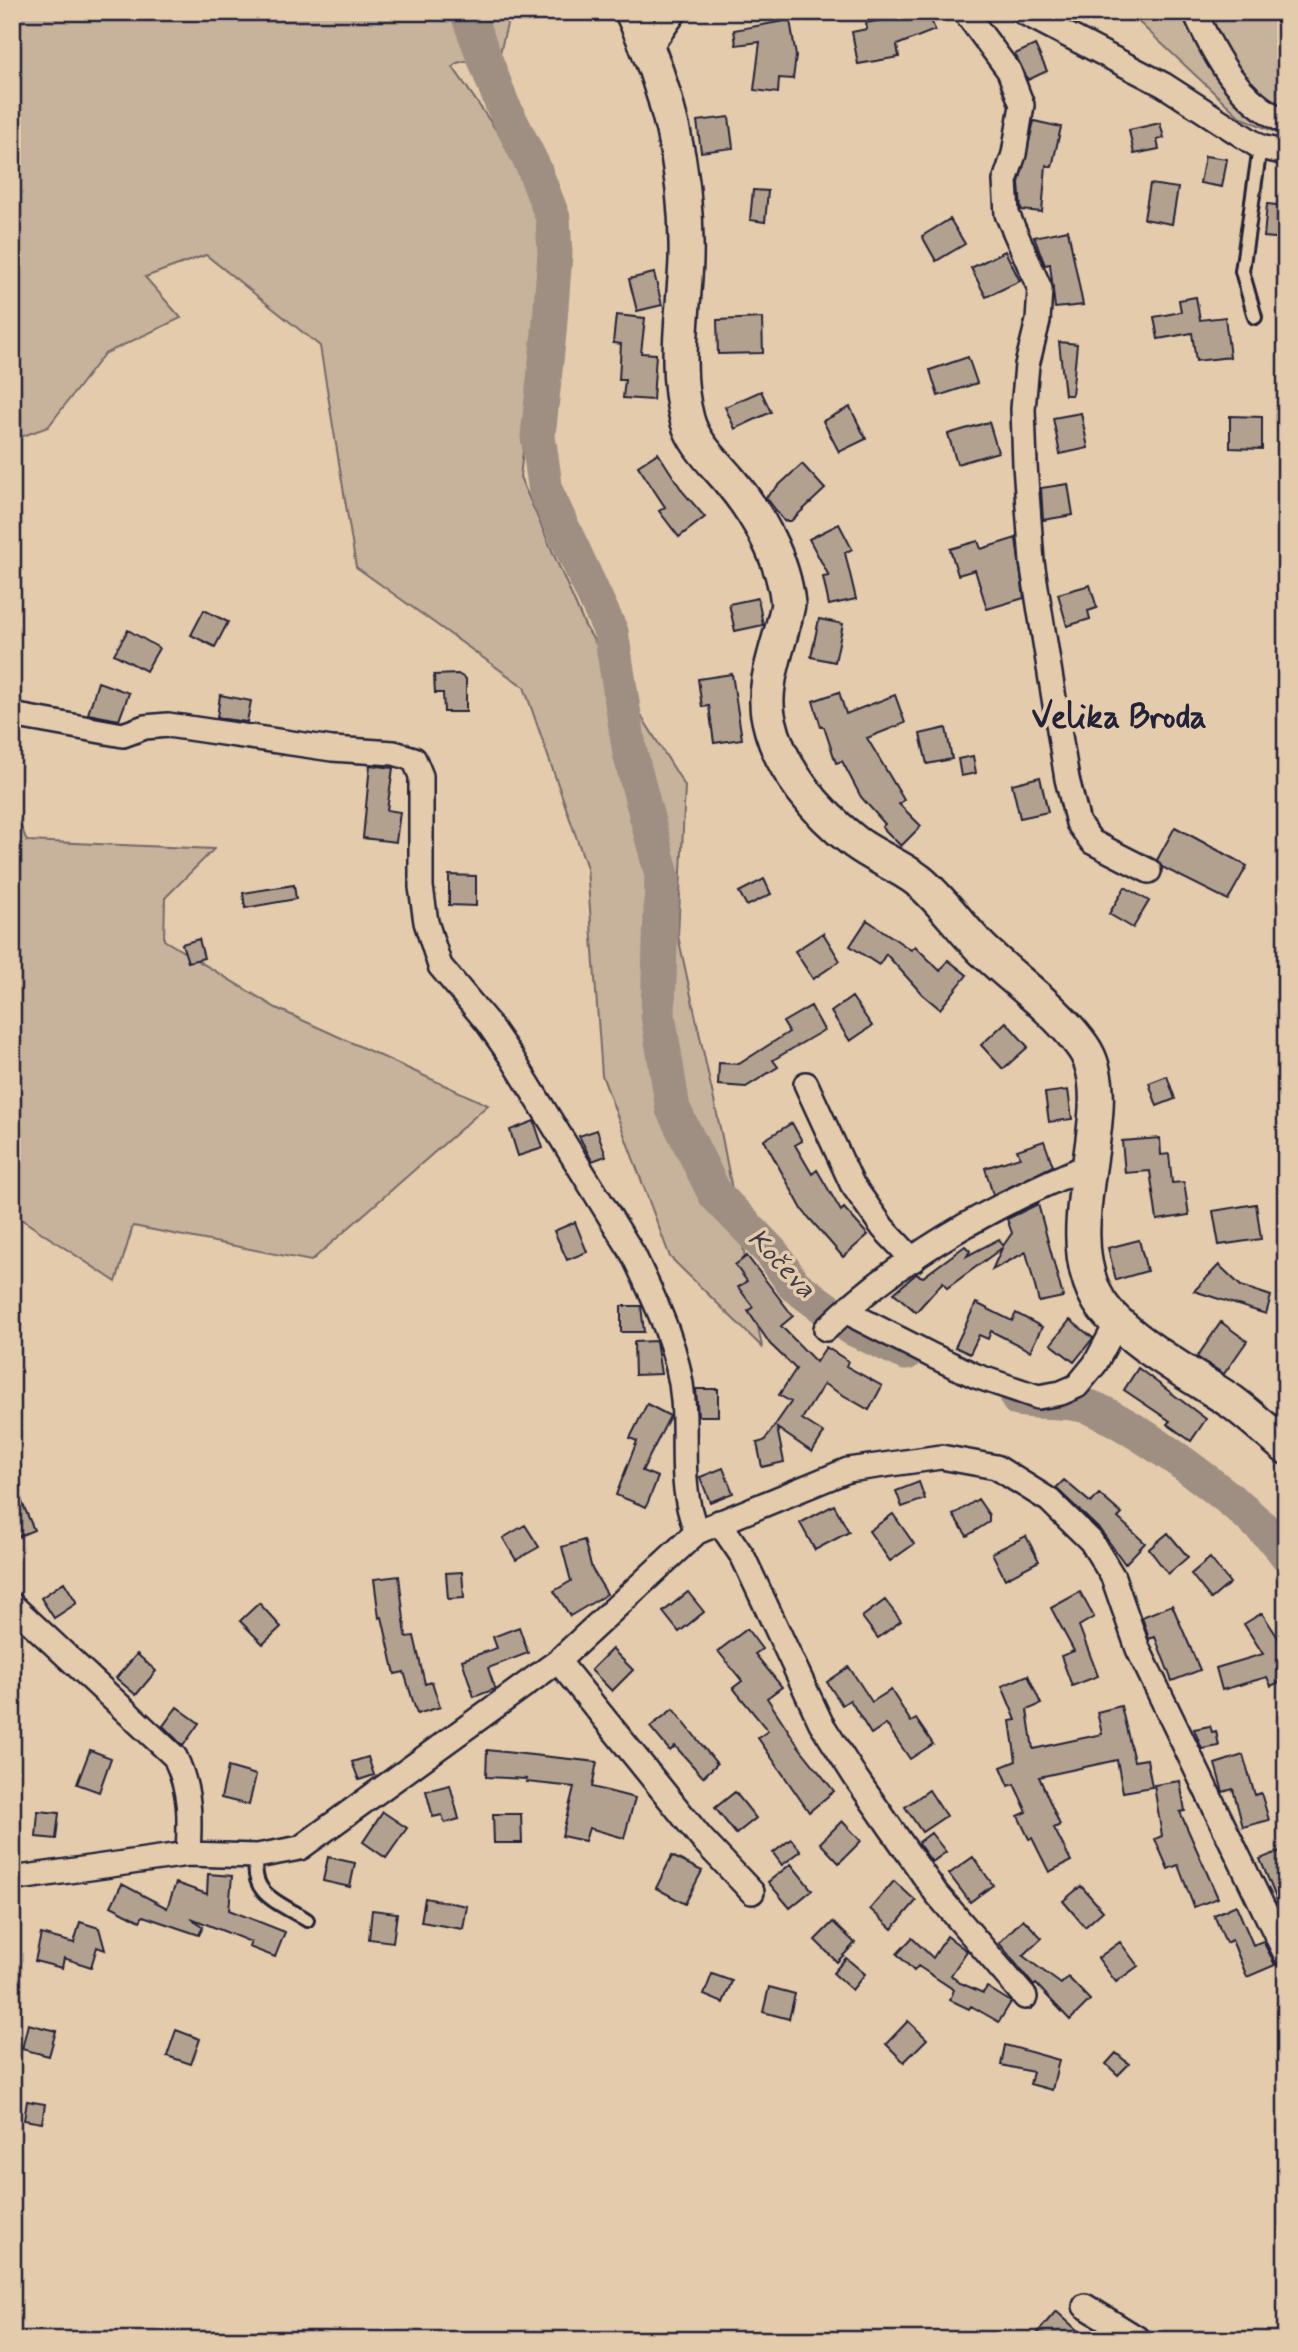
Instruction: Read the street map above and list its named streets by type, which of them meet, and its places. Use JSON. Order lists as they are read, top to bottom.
{
  "districts": ["Velika Broda"],
  "water": ["Kočeva"]
}
